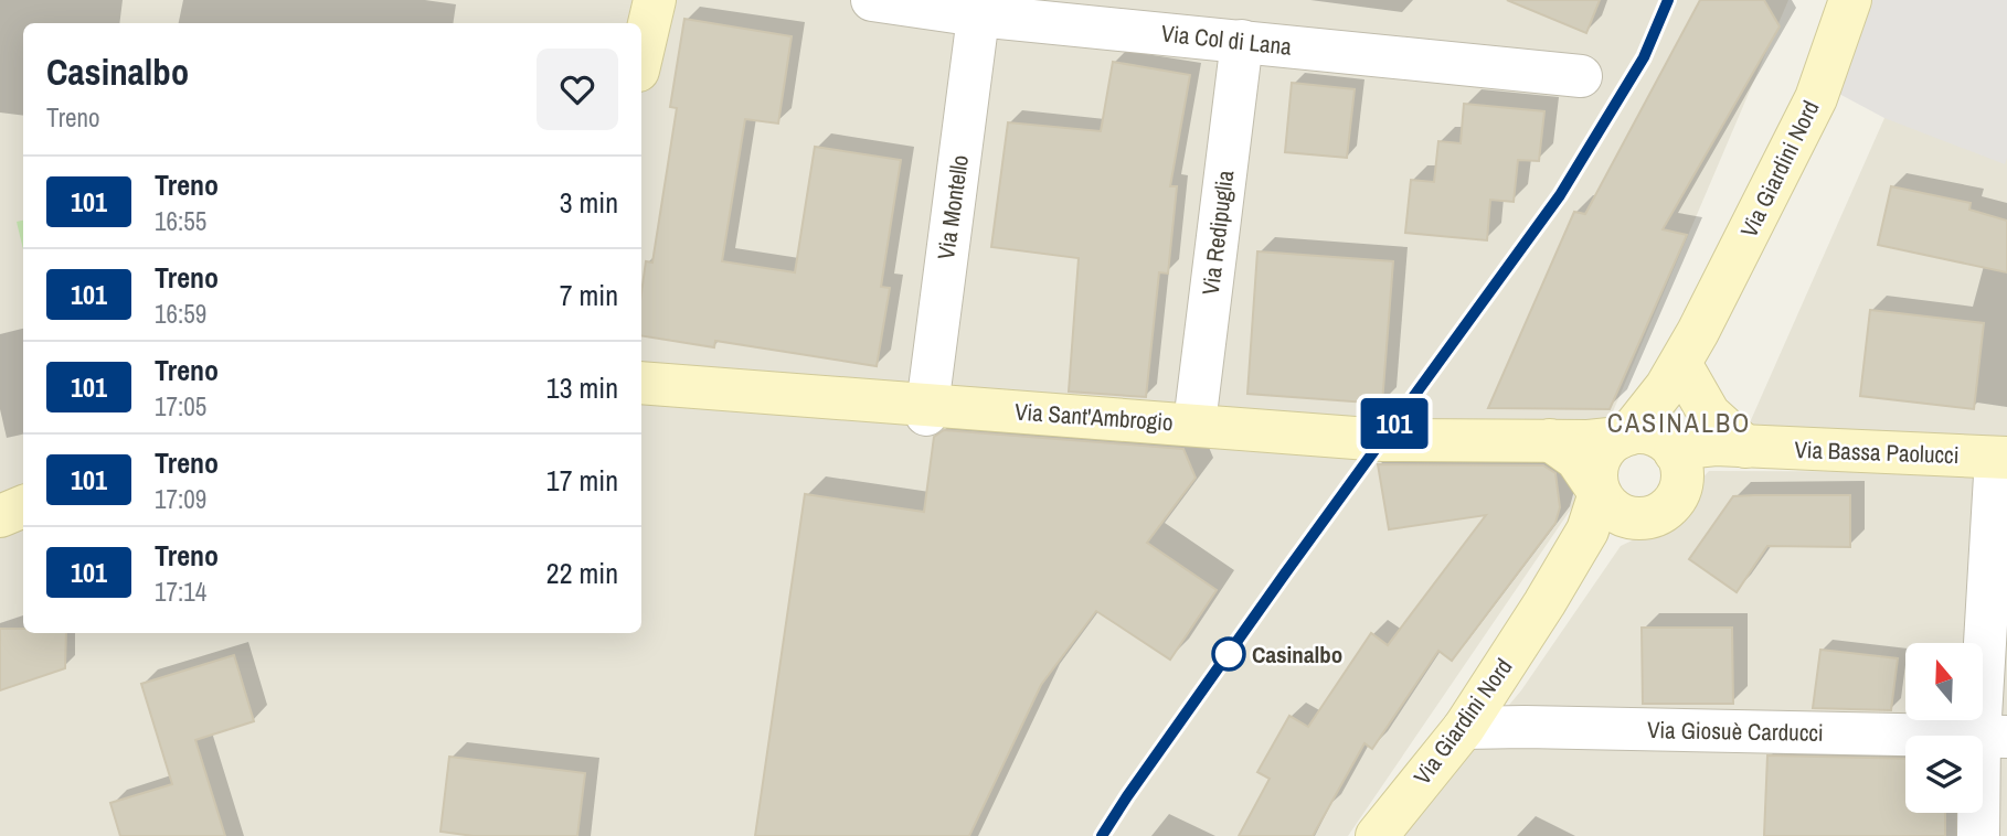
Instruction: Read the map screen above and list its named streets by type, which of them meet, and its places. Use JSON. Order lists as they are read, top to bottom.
{
  "streets": {
    "street": [
      "Via Col di Lana",
      "Via Giardini Nord",
      "Via Montello",
      "Via Redipuglia",
      "Via Sant'Ambrogio",
      "Via Bassa Paolucci",
      "Via Giosuè Carducci"
    ]
  },
  "crossings": [
    ["Via Col di Lana", "Via Montello"],
    ["Via Col di Lana", "Via Redipuglia"],
    ["Via Giardini Nord", "Via Sant'Ambrogio"],
    ["Via Giardini Nord", "Via Bassa Paolucci"],
    ["Via Giardini Nord", "Via Giosuè Carducci"],
    ["Via Montello", "Via Sant'Ambrogio"],
    ["Via Redipuglia", "Via Sant'Ambrogio"],
    ["Via Sant'Ambrogio", "Via Bassa Paolucci"]
  ],
  "districts": ["CASINALBO"],
  "places": ["Casinalbo"],
  "north": "top",
  "page": {
    "on_map": "101",
    "heading": ["Casinalbo", "Treno"],
    "list": [
      {
        "mark": "101",
        "name": "Treno",
        "note": "16:55",
        "value": "3 min"
      },
      {
        "mark": "101",
        "name": "Treno",
        "note": "16:59",
        "value": "7 min"
      },
      {
        "mark": "101",
        "name": "Treno",
        "note": "17:05",
        "value": "13 min"
      },
      {
        "mark": "101",
        "name": "Treno",
        "note": "17:09",
        "value": "17 min"
      },
      {
        "mark": "101",
        "name": "Treno",
        "note": "17:14",
        "value": "22 min"
      }
    ]
  }
}
